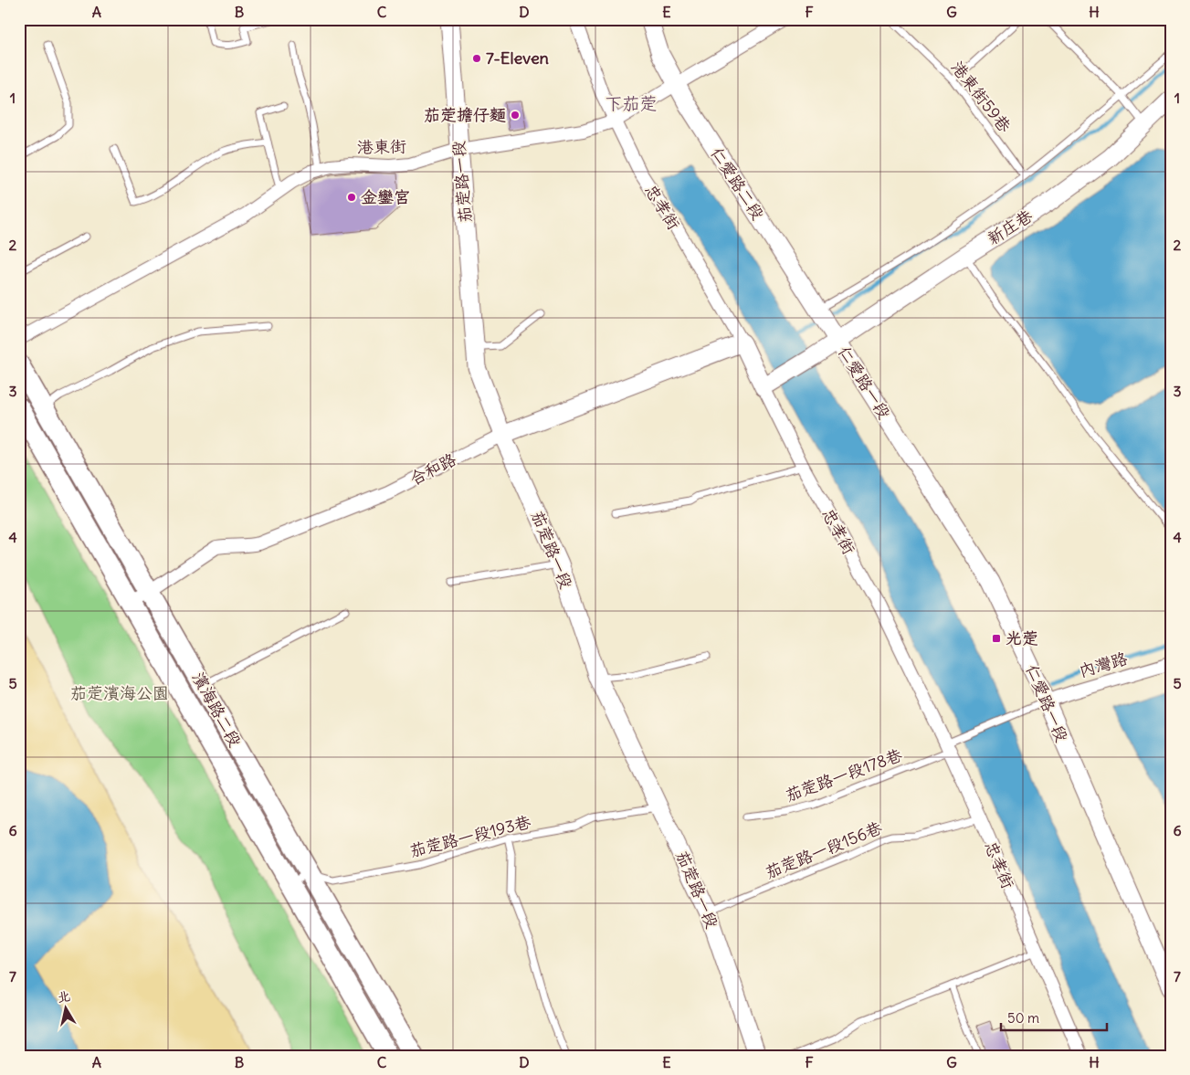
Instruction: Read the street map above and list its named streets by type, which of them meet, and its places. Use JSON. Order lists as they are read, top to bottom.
{
  "streets": {
    "main road": ["濱海路二段"],
    "street": [
      "港東街",
      "茄萣路一段",
      "仁愛路二段",
      "忠孝街",
      "新庄巷",
      "仁愛路一段",
      "合和路",
      "內灣路"
    ],
    "lane": [
      "港東街59巷",
      "茄萣路一段178巷",
      "茄萣路一段193巷",
      "茄萣路一段156巷"
    ]
  },
  "crossings": [
    ["港東街", "茄萣路一段"],
    ["港東街", "仁愛路二段"],
    ["港東街", "忠孝街"],
    ["茄萣路一段", "合和路"],
    ["茄萣路一段", "茄萣路一段193巷"],
    ["茄萣路一段", "茄萣路一段156巷"],
    ["仁愛路二段", "新庄巷"],
    ["仁愛路二段", "仁愛路一段"],
    ["忠孝街", "新庄巷"],
    ["忠孝街", "合和路"],
    ["忠孝街", "茄萣路一段178巷"],
    ["忠孝街", "茄萣路一段156巷"],
    ["新庄巷", "仁愛路一段"],
    ["仁愛路一段", "內灣路"],
    ["仁愛路一段", "茄萣路一段178巷"],
    ["合和路", "濱海路二段"],
    ["內灣路", "茄萣路一段178巷"],
    ["濱海路二段", "茄萣路一段193巷"]
  ],
  "districts": ["下茄萣"],
  "parks": ["茄萣濱海公園"],
  "places": {
    "other": ["7-Eleven", "茄萣擔仔麵", "金鑾宮"],
    "transit": ["光萣"]
  },
  "scale_bar": "50 m",
  "north": "top",
  "grid": {
    "columns": [
      "A",
      "B",
      "C",
      "D",
      "E",
      "F",
      "G",
      "H"
    ],
    "rows": [
      "1",
      "2",
      "3",
      "4",
      "5",
      "6",
      "7"
    ]
  }
}
